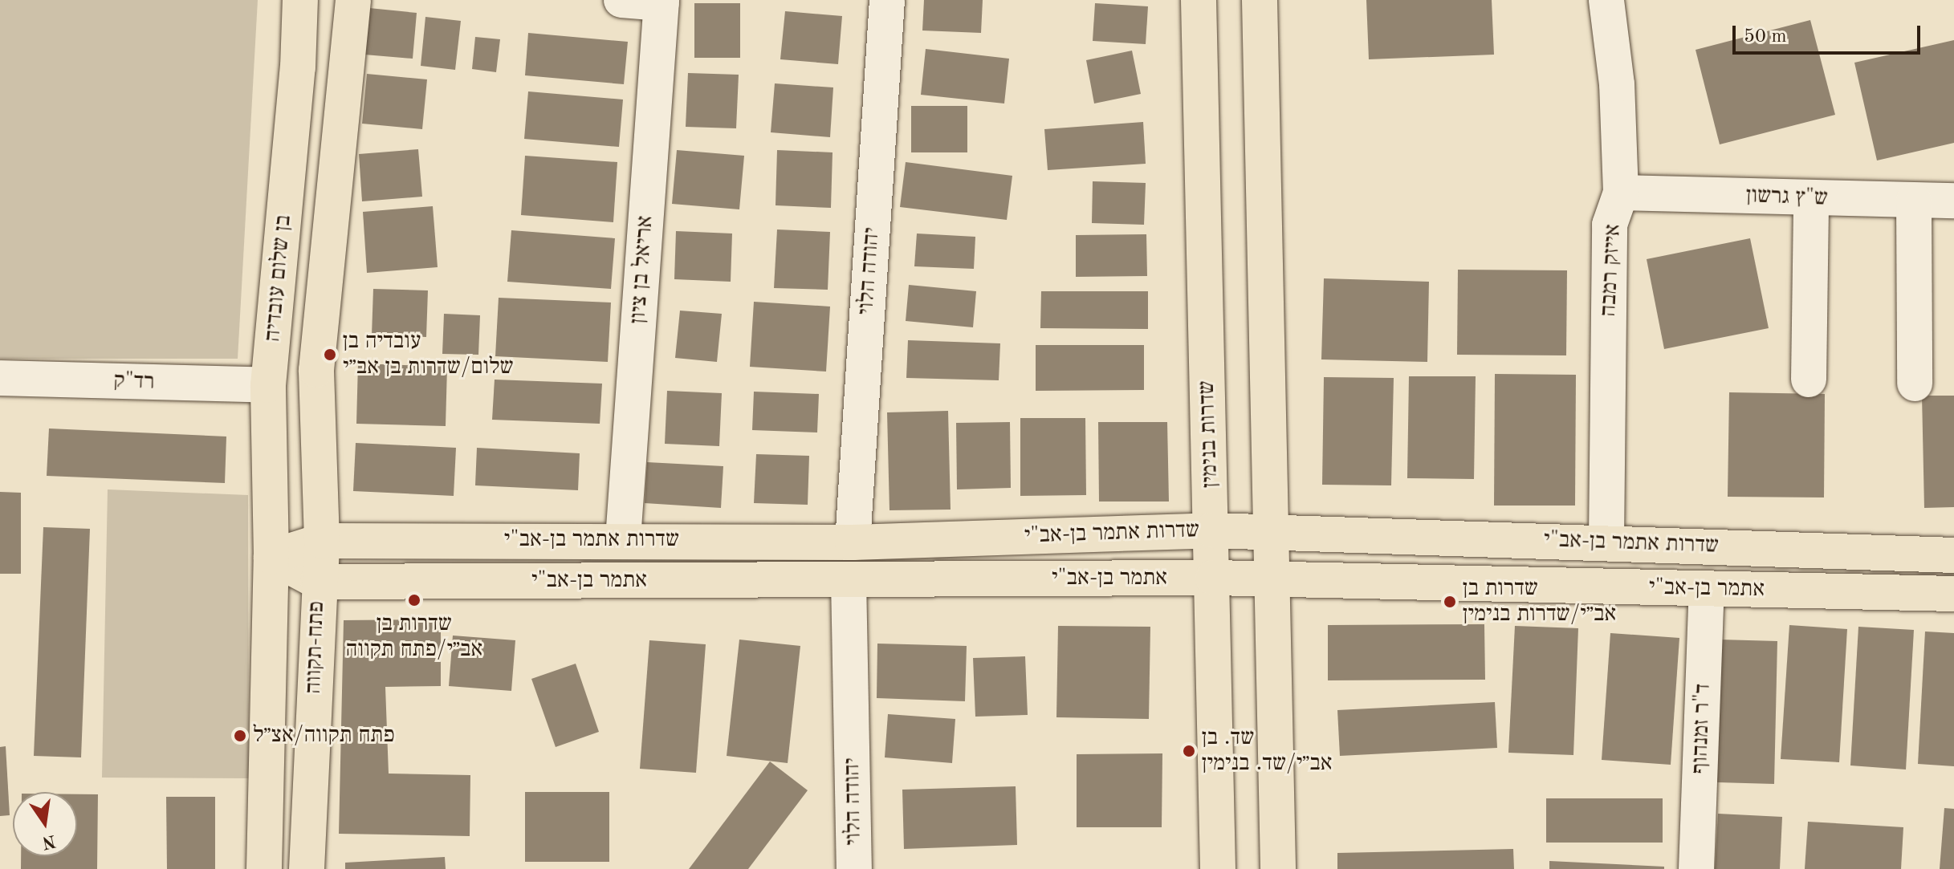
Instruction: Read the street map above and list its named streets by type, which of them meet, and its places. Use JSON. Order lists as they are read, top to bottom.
{
  "streets": {
    "main road": [
      "בן שלום עובדיה",
      "שדרות בנימין",
      "שדרות אתמר בן-אב\"י",
      "אתמר בן-אב\"י",
      "פתח-תקווה"
    ],
    "street": [
      "ש\"ץ גרשון",
      "אריאל בן ציון",
      "אייזק רמבה",
      "יהודה הלוי",
      "רד\"ק",
      "ד\"ר זמנהוף"
    ]
  },
  "crossings": [
    ["ש\"ץ גרשון", "אייזק רמבה"],
    ["אריאל בן ציון", "שדרות אתמר בן-אב\"י"],
    ["אייזק רמבה", "שדרות אתמר בן-אב\"י"],
    ["יהודה הלוי", "שדרות אתמר בן-אב\"י"],
    ["יהודה הלוי", "אתמר בן-אב\"י"],
    ["בן שלום עובדיה", "רד\"ק"],
    ["בן שלום עובדיה", "שדרות אתמר בן-אב\"י"],
    ["בן שלום עובדיה", "אתמר בן-אב\"י"],
    ["בן שלום עובדיה", "פתח-תקווה"],
    ["שדרות בנימין", "שדרות אתמר בן-אב\"י"],
    ["שדרות בנימין", "אתמר בן-אב\"י"],
    ["שדרות אתמר בן-אב\"י", "אתמר בן-אב\"י"],
    ["שדרות אתמר בן-אב\"י", "פתח-תקווה"],
    ["אתמר בן-אב\"י", "פתח-תקווה"],
    ["אתמר בן-אב\"י", "ד\"ר זמנהוף"]
  ],
  "places": [
    "עובדיה בן שלום/שדרות בן אב״י",
    "שדרות בן אב״י/פתח תקווה",
    "שדרות בן אב״י/שדרות בנימין",
    "פתח תקווה/אצ״ל",
    "שד. בן אב״י/שד. בנימין"
  ],
  "scale_bar": "50 m",
  "north": "bottom"
}
